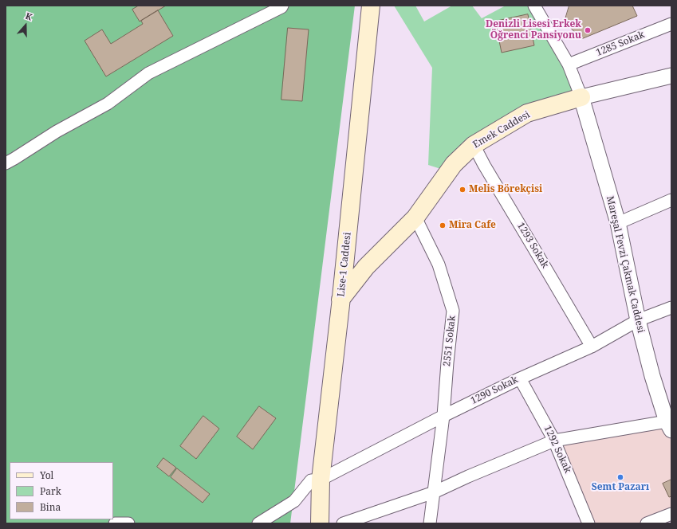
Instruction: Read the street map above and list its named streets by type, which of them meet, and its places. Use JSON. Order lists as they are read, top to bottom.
{
  "streets": {
    "main road": ["Emek Caddesi", "Lise-1 Caddesi"],
    "street": [
      "1285 Sokak",
      "1293 Sokak",
      "Mareşal Fevzi Çakmak Caddesi",
      "2551 Sokak",
      "1290 Sokak",
      "1292 Sokak"
    ]
  },
  "crossings": [
    ["Emek Caddesi", "1293 Sokak"],
    ["Emek Caddesi", "Lise-1 Caddesi"],
    ["Emek Caddesi", "Mareşal Fevzi Çakmak Caddesi"],
    ["Emek Caddesi", "2551 Sokak"],
    ["1293 Sokak", "1290 Sokak"],
    ["Lise-1 Caddesi", "1290 Sokak"],
    ["Mareşal Fevzi Çakmak Caddesi", "1290 Sokak"],
    ["2551 Sokak", "1290 Sokak"],
    ["1290 Sokak", "1292 Sokak"]
  ],
  "places": [
    "Denizli Lisesi Erkek Öğrenci Pansiyonu",
    "Melis Börekçisi",
    "Mira Cafe",
    "Semt Pazarı"
  ],
  "legend": ["Yol", "Park", "Bina"],
  "north": "top"
}
